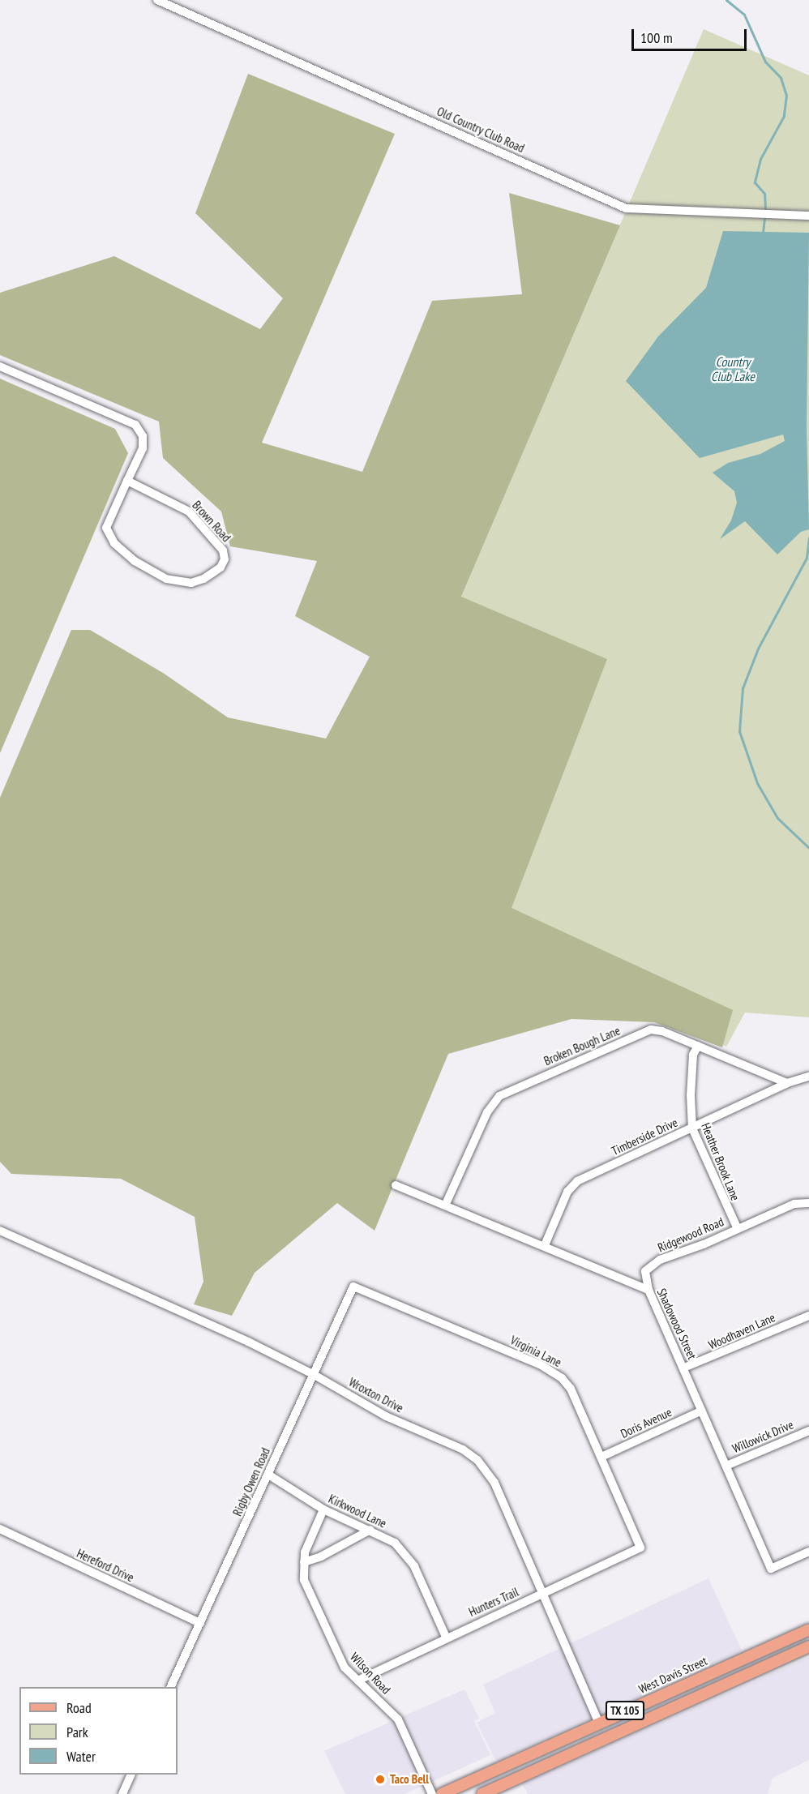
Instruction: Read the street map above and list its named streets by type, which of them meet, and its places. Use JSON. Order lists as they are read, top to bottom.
{
  "streets": {
    "main road": ["West Davis Street", "TX 105"],
    "street": [
      "Old Country Club Road",
      "Brown Road",
      "Broken Bough Lane",
      "Timberside Drive",
      "Heather Brook Lane",
      "Ridgewood Road",
      "Shadowood Street",
      "Woodhaven Lane",
      "Virginia Lane",
      "Wroxton Drive",
      "Doris Avenue",
      "Willowick Drive",
      "Rigby Owen Road",
      "Kirkwood Lane",
      "Hereford Drive",
      "Hunters Trail",
      "Wilson Road"
    ]
  },
  "crossings": [
    ["Broken Bough Lane", "Timberside Drive"],
    ["Broken Bough Lane", "Heather Brook Lane"],
    ["Broken Bough Lane", "Shadowood Street"],
    ["Timberside Drive", "Heather Brook Lane"],
    ["Timberside Drive", "Shadowood Street"],
    ["Heather Brook Lane", "Ridgewood Road"],
    ["Ridgewood Road", "Shadowood Street"],
    ["Shadowood Street", "Woodhaven Lane"],
    ["Shadowood Street", "Doris Avenue"],
    ["Shadowood Street", "Willowick Drive"],
    ["Virginia Lane", "Doris Avenue"],
    ["Virginia Lane", "Rigby Owen Road"],
    ["Virginia Lane", "Hunters Trail"],
    ["Wroxton Drive", "Rigby Owen Road"],
    ["Wroxton Drive", "Hunters Trail"],
    ["Wroxton Drive", "West Davis Street"],
    ["Rigby Owen Road", "Kirkwood Lane"],
    ["Rigby Owen Road", "Hereford Drive"],
    ["Kirkwood Lane", "Hunters Trail"],
    ["Kirkwood Lane", "Wilson Road"],
    ["Hunters Trail", "Wilson Road"]
  ],
  "water": ["Country Club Lake"],
  "places": ["Taco Bell"],
  "legend": ["Road", "Park", "Water"],
  "scale_bar": "100 m"
}
